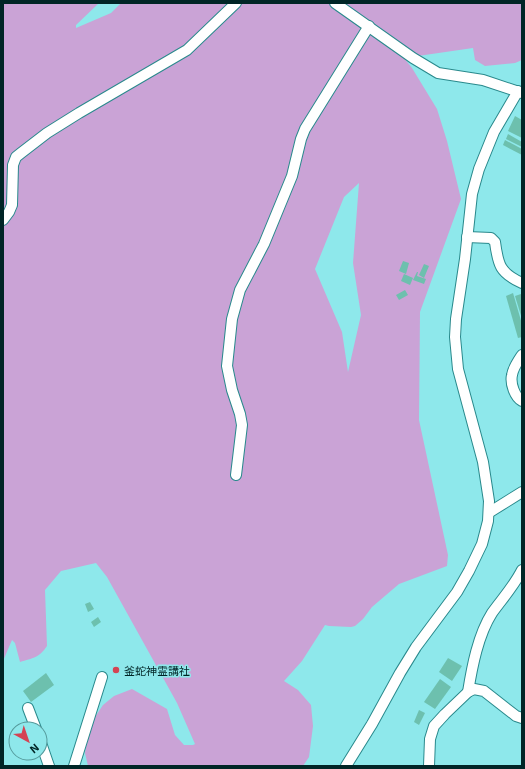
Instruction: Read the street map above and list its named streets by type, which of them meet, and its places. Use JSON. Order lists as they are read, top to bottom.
{
  "places": ["釜蛇神霊講社"],
  "north": "bottom right"
}
